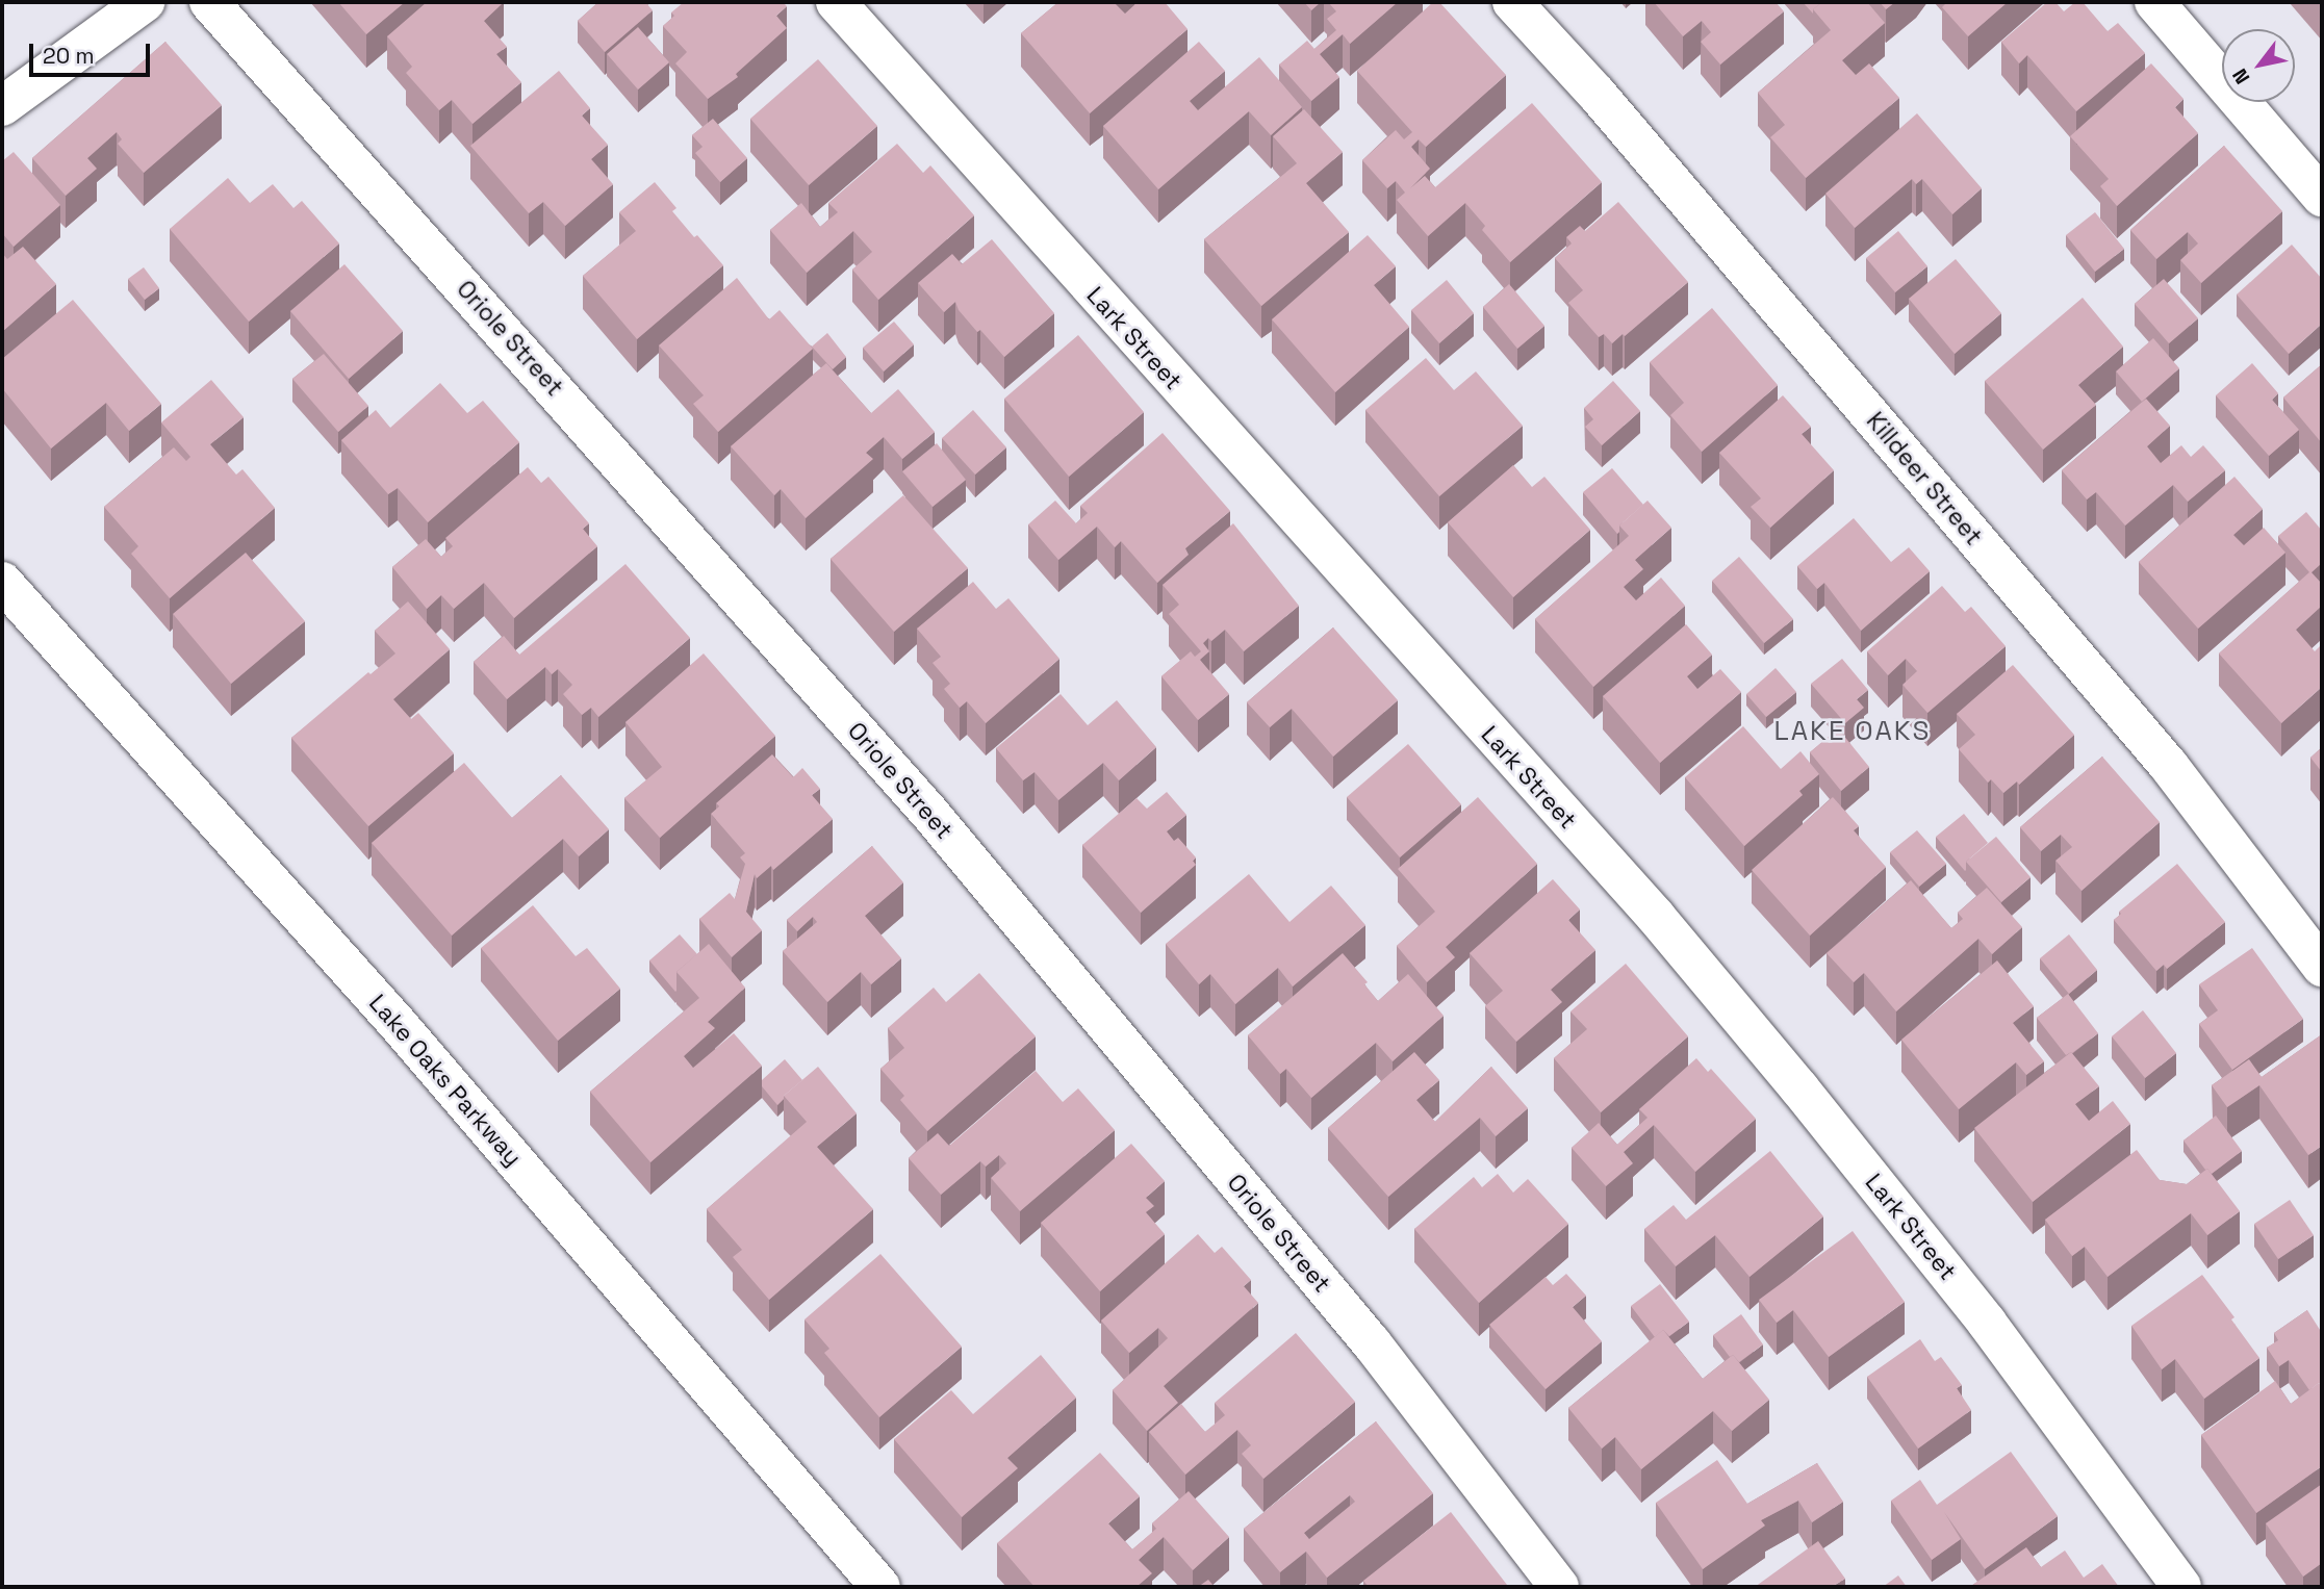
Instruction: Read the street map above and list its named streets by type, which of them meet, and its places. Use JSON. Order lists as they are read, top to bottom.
{
  "streets": {
    "street": [
      "Oriole Street",
      "Lark Street",
      "Killdeer Street",
      "Lake Oaks Parkway"
    ]
  },
  "districts": ["LAKE OAKS"],
  "scale_bar": "20 m",
  "north": "bottom left"
}
